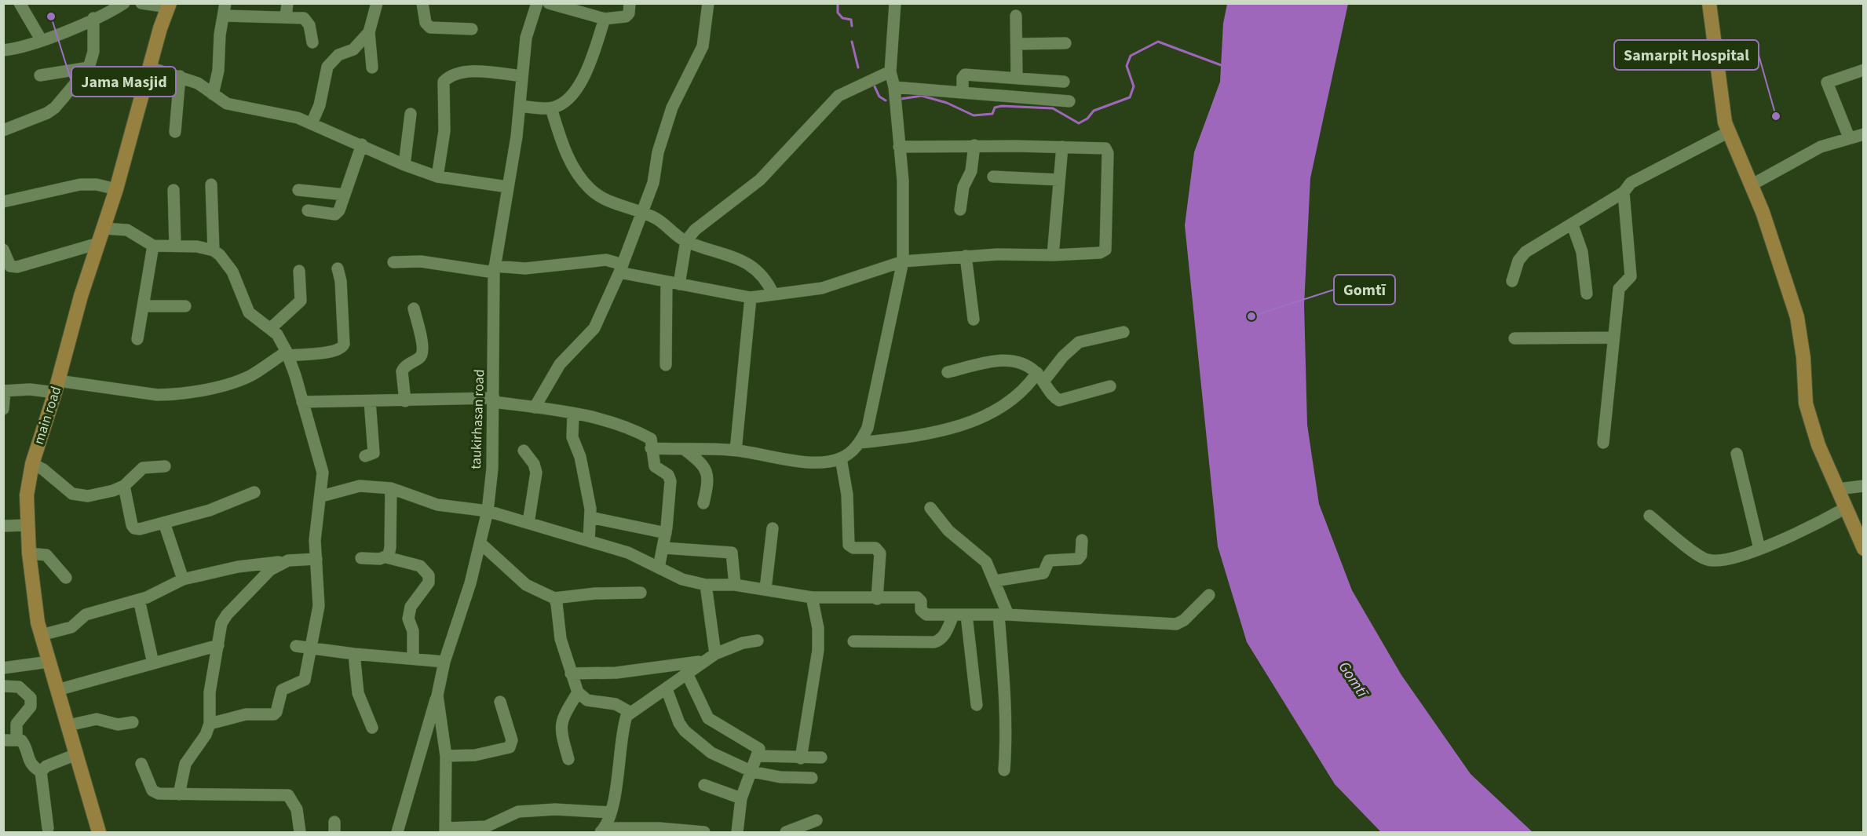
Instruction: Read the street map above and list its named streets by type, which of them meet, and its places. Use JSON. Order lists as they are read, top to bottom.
{
  "streets": {
    "main road": ["main road"],
    "street": ["taukirhasan road"]
  },
  "water": ["Gomtī"],
  "places": ["Jama Masjid", "Samarpit Hospital", "Gomtī"]
}
